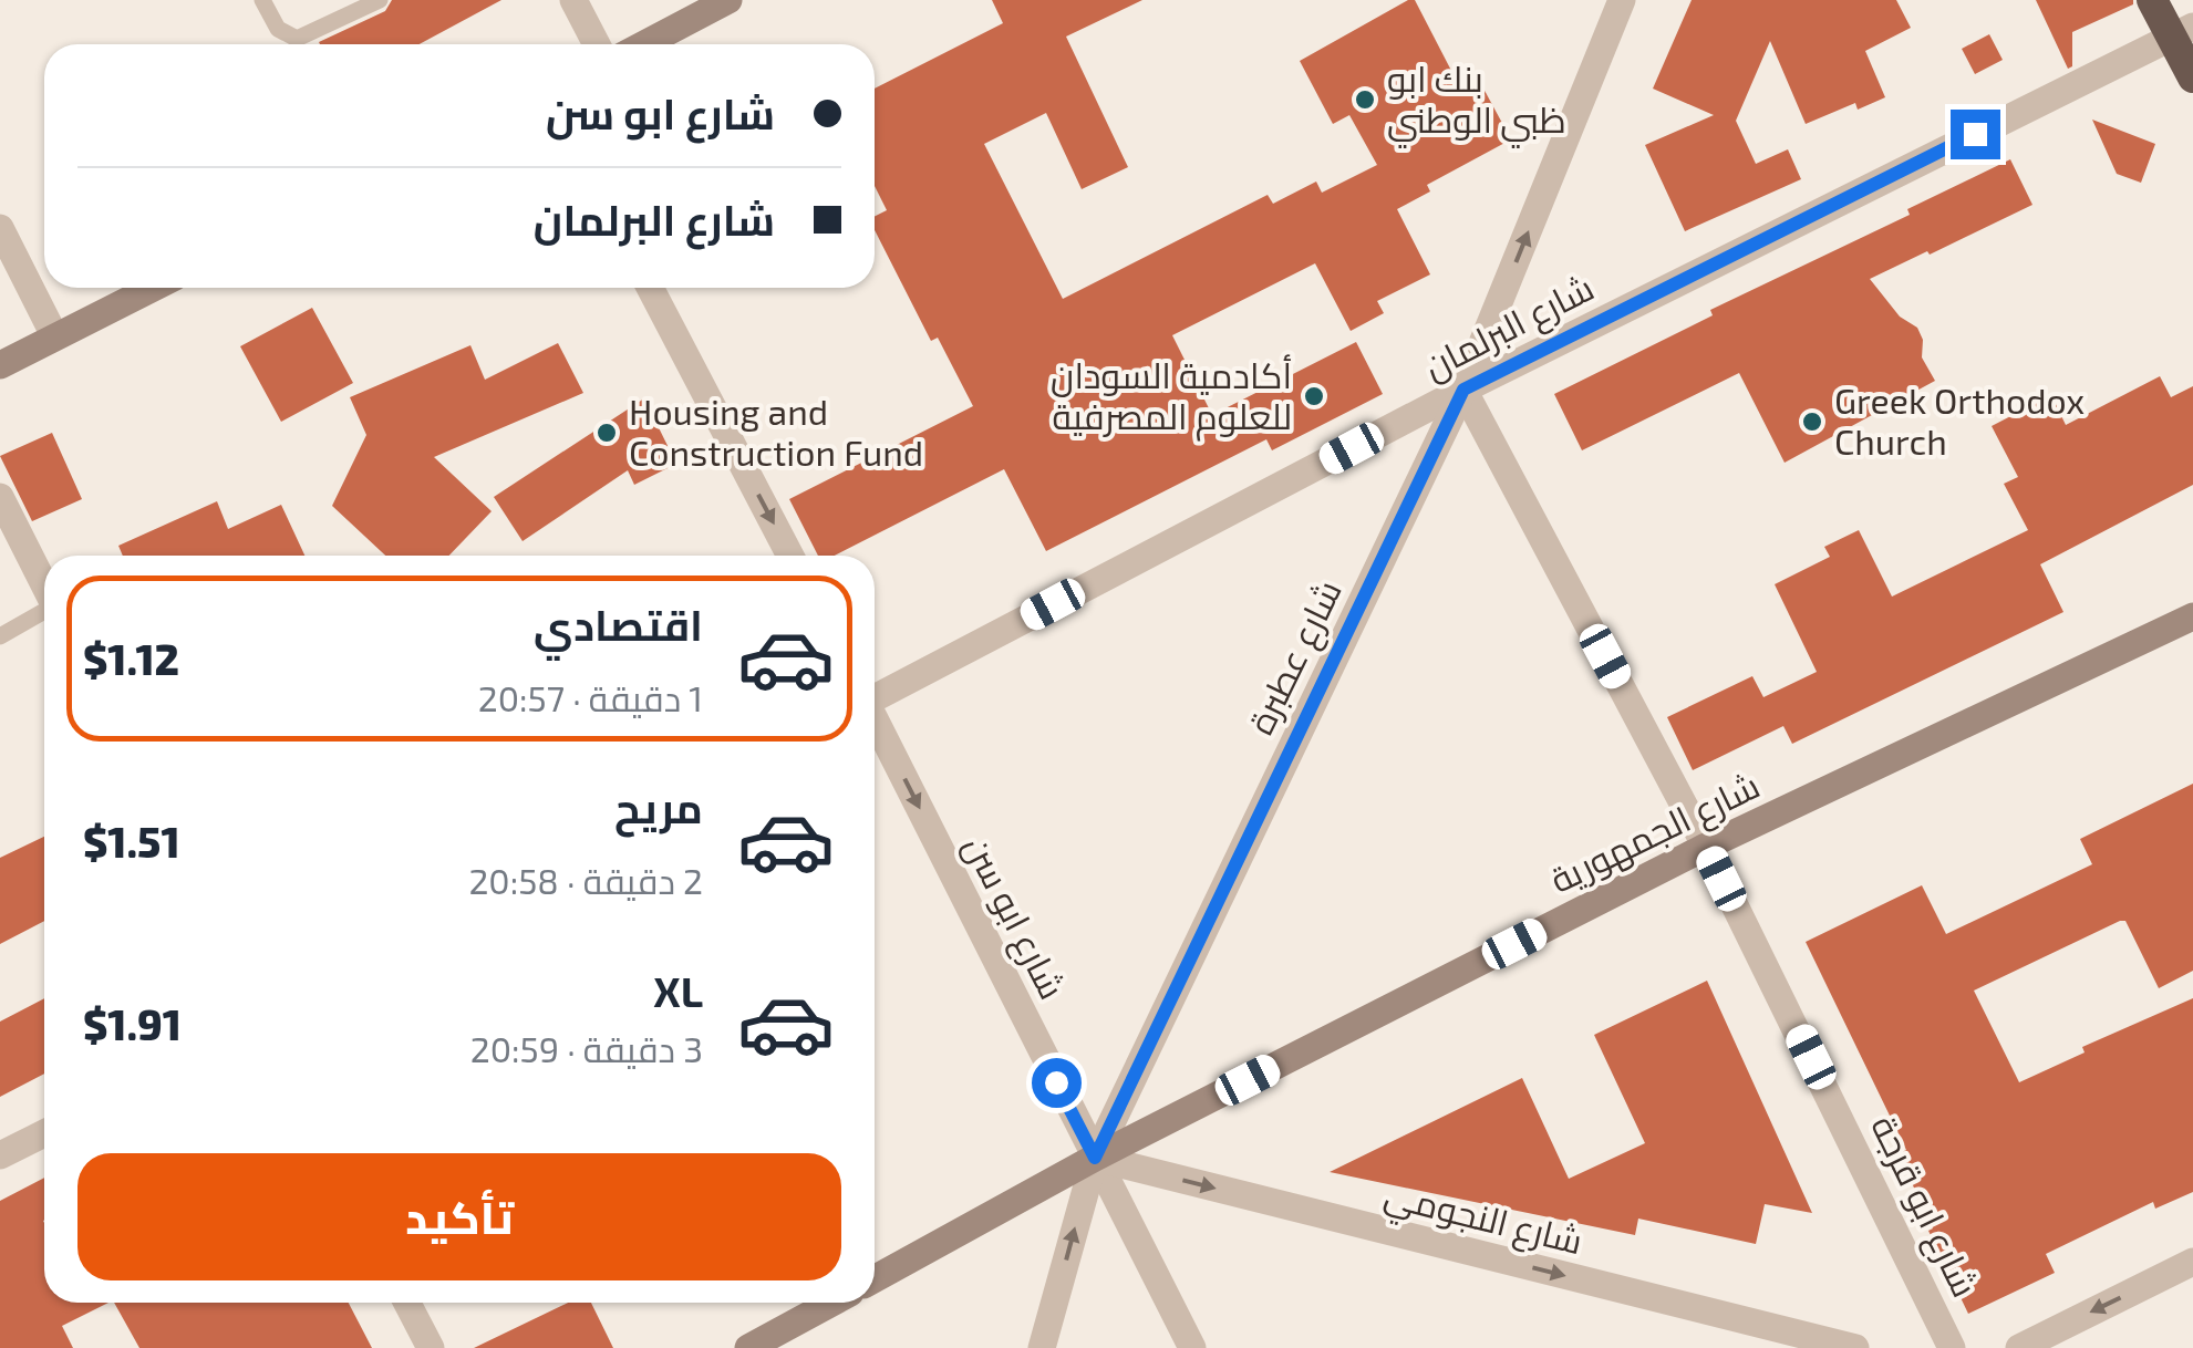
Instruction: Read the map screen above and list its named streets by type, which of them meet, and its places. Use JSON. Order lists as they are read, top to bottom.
{
  "streets": {
    "main road": ["شارع الجمهورية"],
    "street": [
      "شارع البرلمان",
      "شارع عطبرة",
      "شارع ابو سن",
      "شارع ابو قرجة",
      "شارع النجومي"
    ]
  },
  "crossings": [
    ["شارع البرلمان", "شارع عطبرة"],
    ["شارع البرلمان", "شارع ابو قرجة"],
    ["شارع عطبرة", "شارع الجمهورية"],
    ["شارع عطبرة", "شارع ابو سن"],
    ["شارع عطبرة", "شارع ابو قرجة"],
    ["شارع عطبرة", "شارع النجومي"],
    ["شارع الجمهورية", "شارع ابو سن"],
    ["شارع الجمهورية", "شارع ابو قرجة"],
    ["شارع الجمهورية", "شارع النجومي"],
    ["شارع ابو سن", "شارع النجومي"]
  ],
  "one_way": ["شارع عطبرة", "شارع ابو سن", "شارع النجومي"],
  "places": [
    "بنك ابو ظبي الوطني",
    "أكادمية السودان للعلوم المصرفية",
    "Greek Orthodox Church",
    "Housing and Construction Fund"
  ],
  "page": {
    "banner": ["شارع ابو سن", "شارع البرلمان"],
    "list": [
      {
        "name": "اقتصادي",
        "note": "1 دقيقة · 20:57",
        "value": "$1.12"
      },
      {
        "name": "مريح",
        "note": "2 دقيقة · 20:58",
        "value": "$1.51"
      },
      {
        "name": "XL",
        "note": "3 دقيقة · 20:59",
        "value": "$1.91"
      }
    ],
    "buttons": "تأكيد"
  }
}
